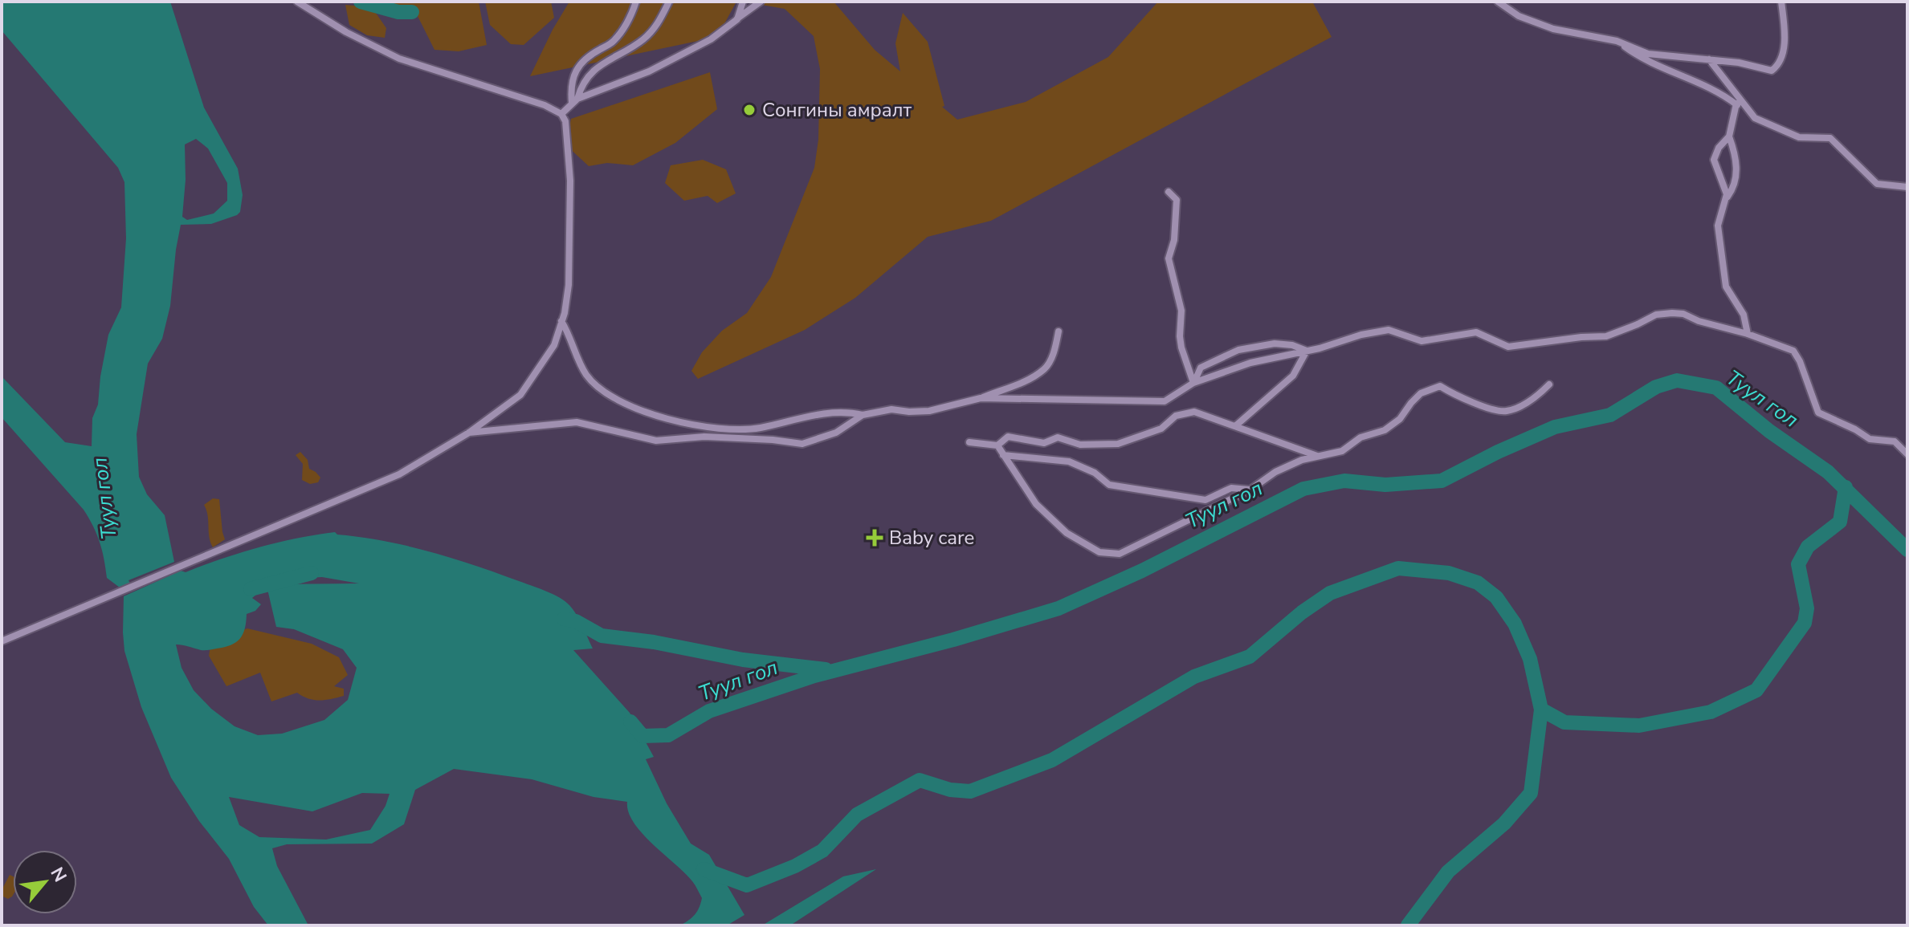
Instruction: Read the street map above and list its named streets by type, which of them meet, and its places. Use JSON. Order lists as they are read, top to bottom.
{
  "water": ["Туул гол"],
  "places": {
    "other": ["Сонгины амралт"],
    "health": ["Baby care"]
  },
  "north": "top right"
}
